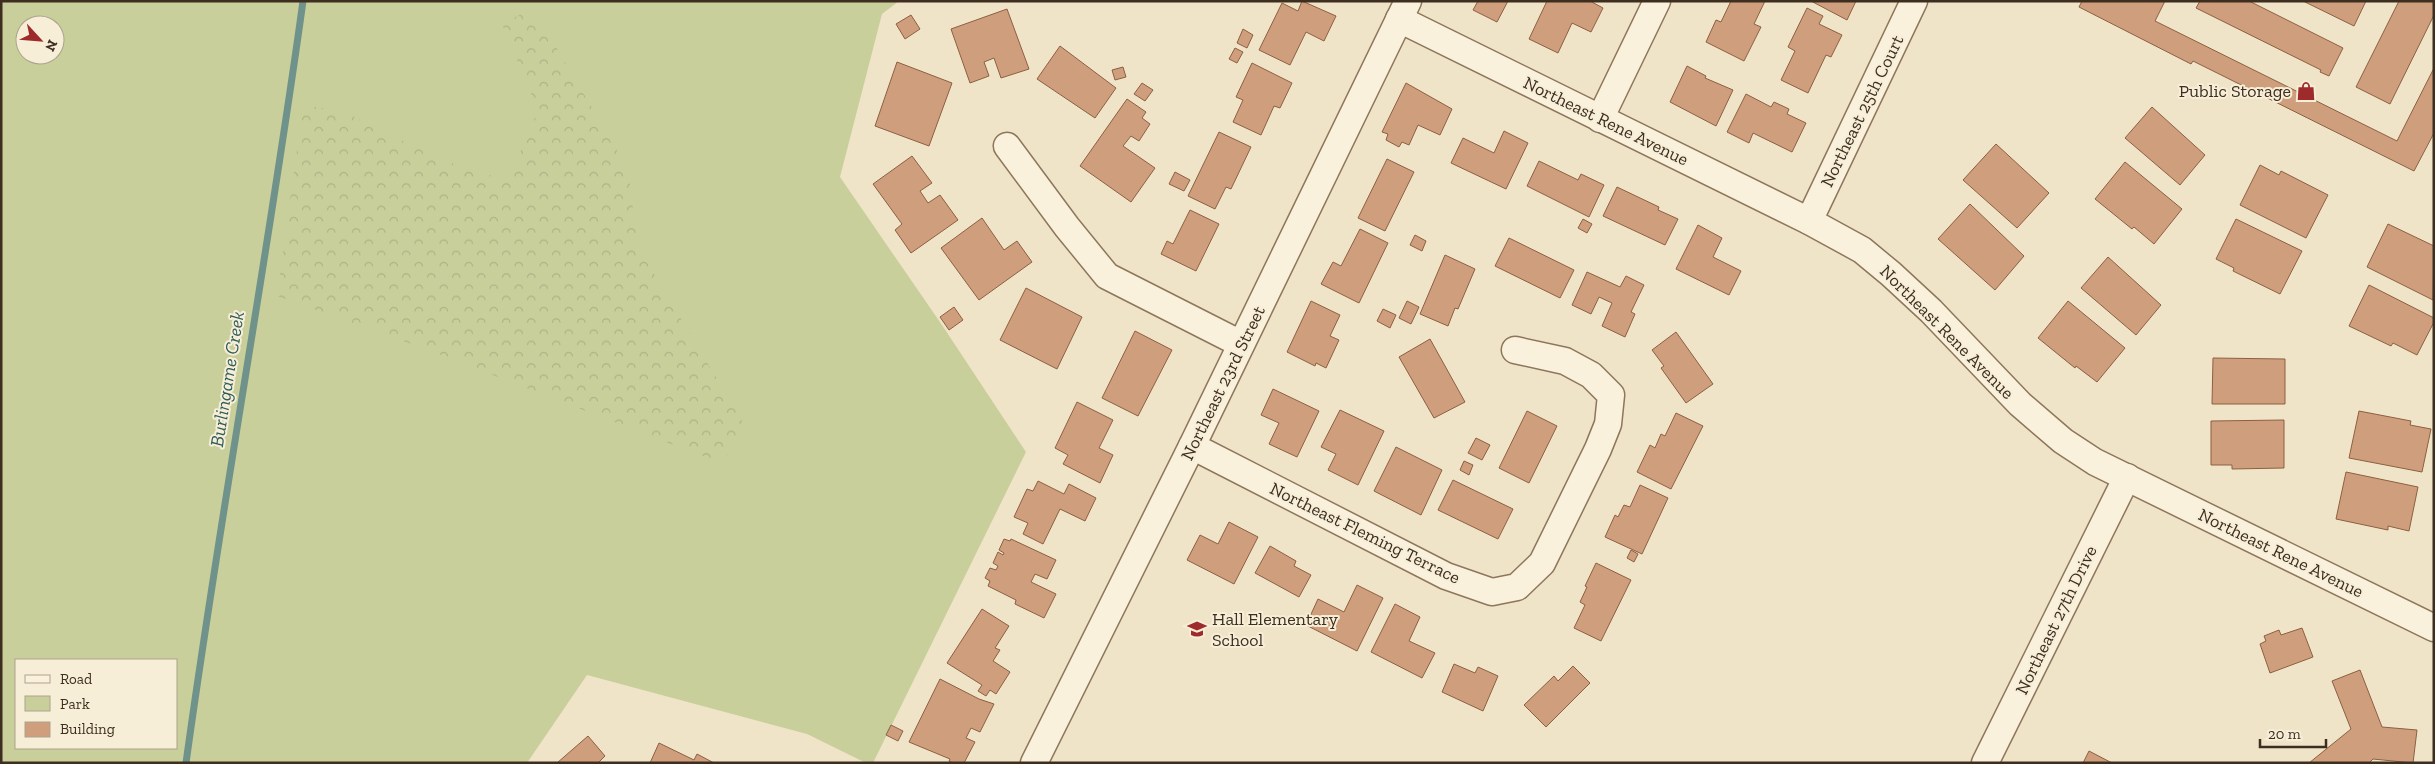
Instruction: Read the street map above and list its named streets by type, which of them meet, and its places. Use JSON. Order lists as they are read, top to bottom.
{
  "streets": {
    "street": [
      "Northeast 25th Court",
      "Northeast Rene Avenue",
      "Northeast 23rd Street",
      "Northeast Fleming Terrace",
      "Northeast 27th Drive"
    ]
  },
  "crossings": [
    ["Northeast 25th Court", "Northeast Rene Avenue"],
    ["Northeast Rene Avenue", "Northeast 23rd Street"],
    ["Northeast Rene Avenue", "Northeast 27th Drive"],
    ["Northeast 23rd Street", "Northeast Fleming Terrace"]
  ],
  "water": ["Burlingame Creek"],
  "places": {
    "shop": ["Public Storage"],
    "school or university": ["Hall Elementary School"]
  },
  "legend": ["Road", "Park", "Building"],
  "scale_bar": "20 m",
  "north": "bottom right"
}
